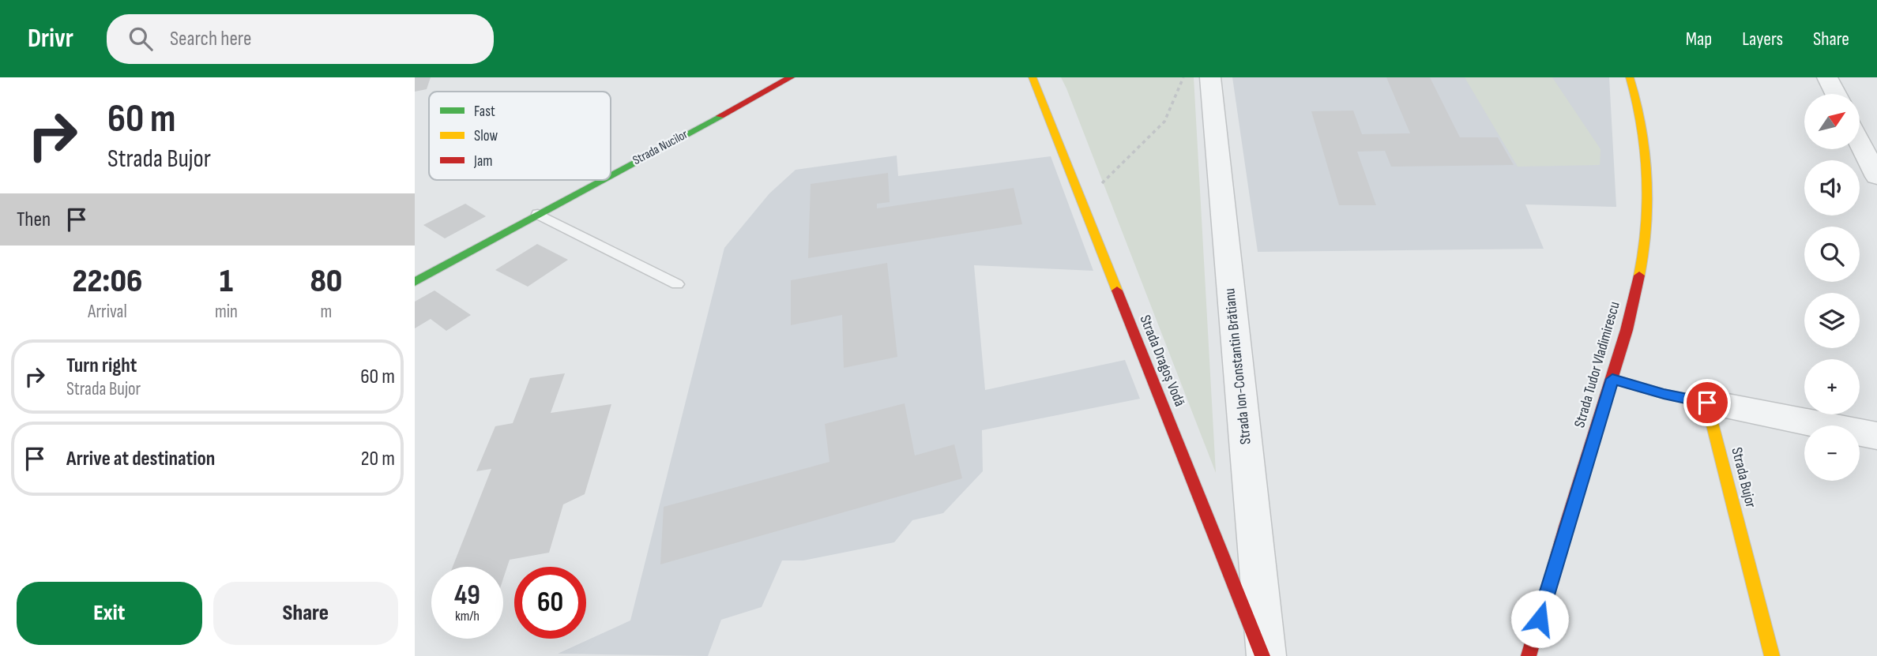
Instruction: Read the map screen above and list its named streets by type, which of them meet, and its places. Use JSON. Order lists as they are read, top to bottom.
{
  "streets": {
    "street": [
      "Strada Nucilor",
      "Strada Dragoș Vodă",
      "Strada Tudor Vladimirescu",
      "Strada Ion-Constantin Brătianu",
      "Strada Bujor"
    ]
  },
  "crossings": [
    ["Strada Dragoș Vodă", "Strada Ion-Constantin Brătianu"]
  ],
  "legend": ["Fast", "Slow", "Jam"],
  "north": "top right",
  "page": {
    "header": "Drivr",
    "search": "Search here",
    "nav": ["Map", "Layers", "Share"],
    "turn": ["60 m", "Strada Bujor"],
    "map_buttons": ["+", "−"],
    "then": "Then",
    "eta": [
      "22:06",
      "Arrival",
      "1",
      "min",
      "80",
      "m"
    ],
    "list": [
      {
        "name": "Turn right",
        "note": "Strada Bujor",
        "value": "60 m"
      },
      {
        "name": "Arrive at destination",
        "value": "20 m"
      }
    ],
    "speed": "49 km/h",
    "limit": "60",
    "buttons": ["Exit", "Share"]
  }
}
